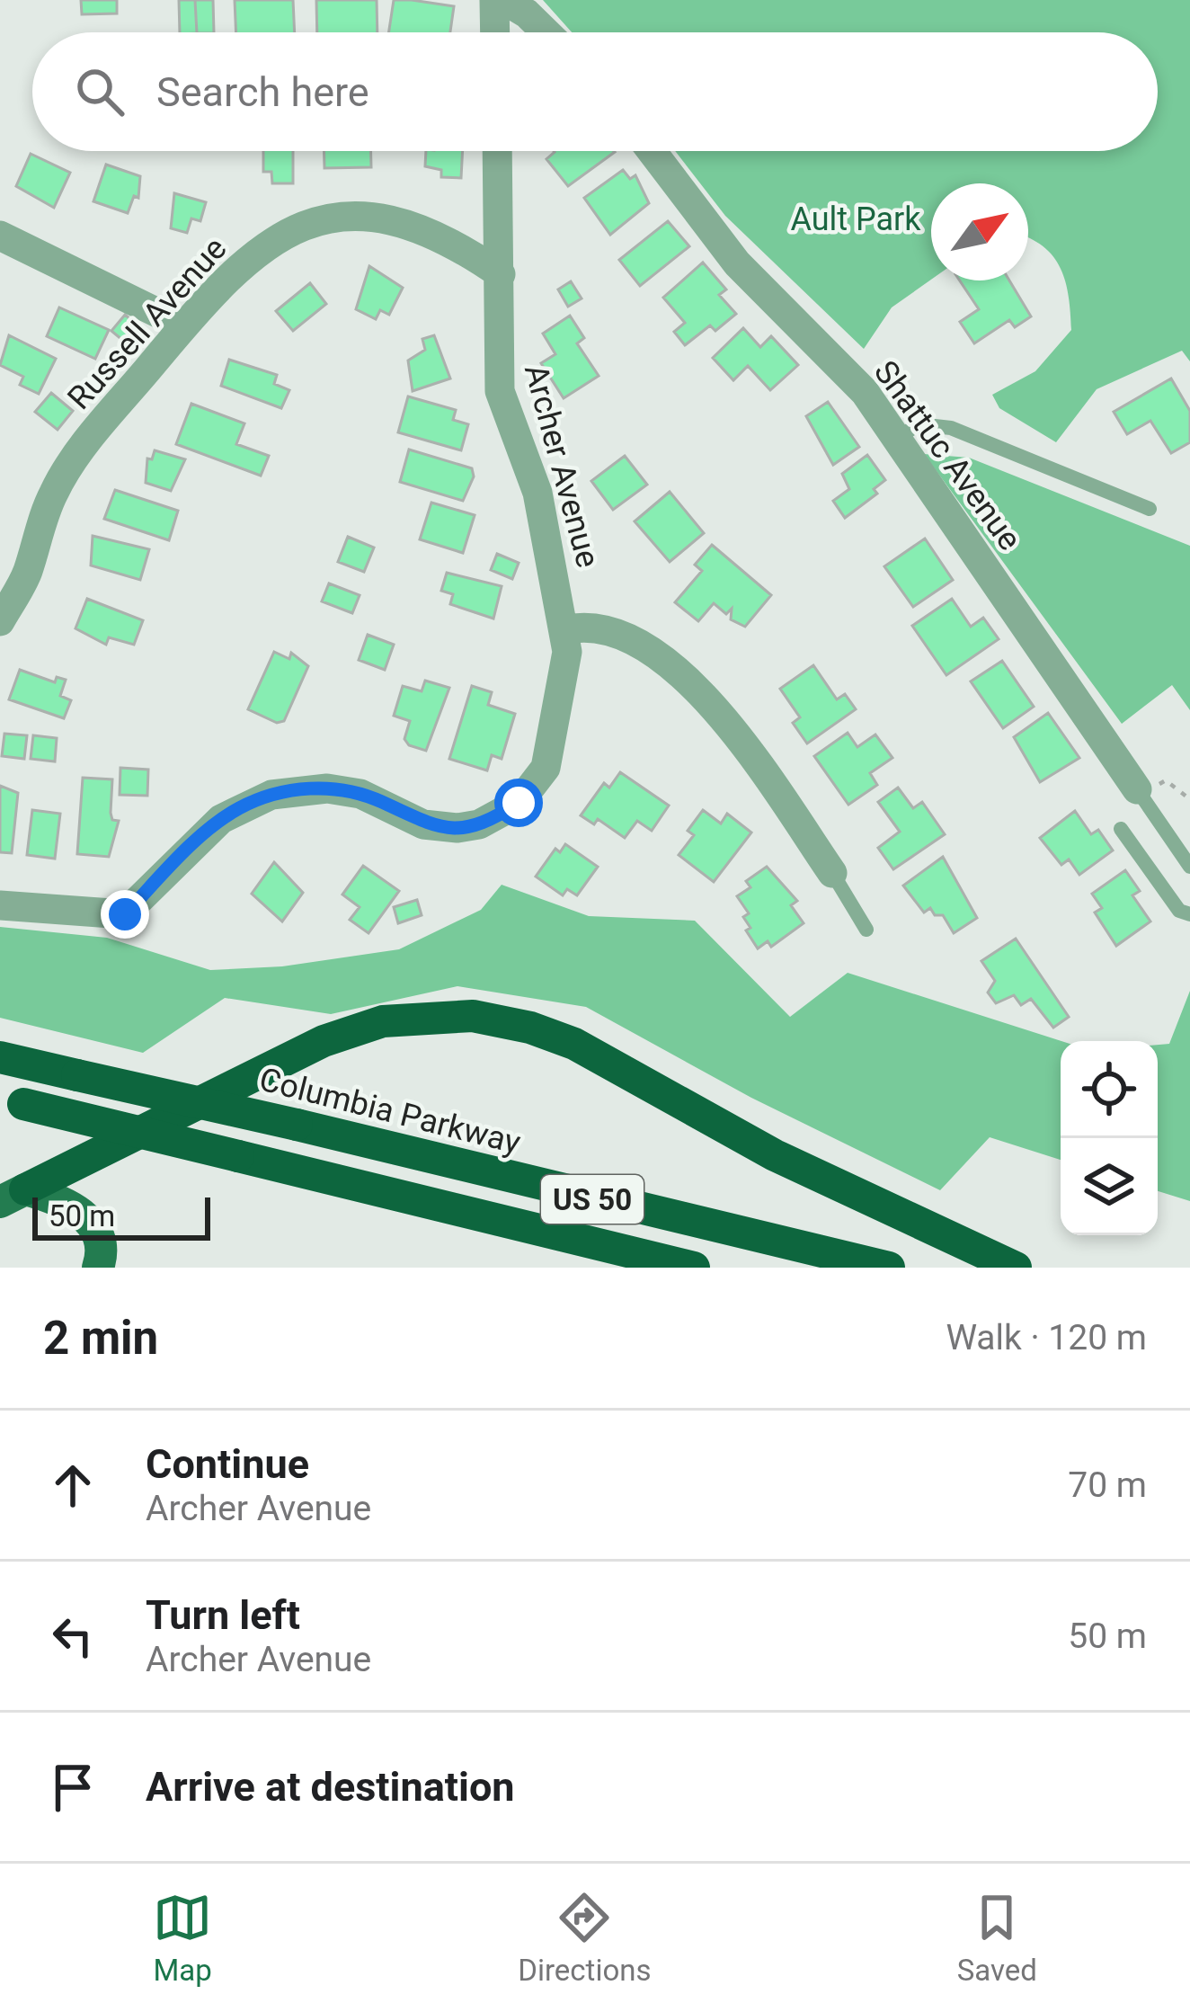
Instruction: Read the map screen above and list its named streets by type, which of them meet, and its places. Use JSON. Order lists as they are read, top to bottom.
{
  "streets": {
    "highway": ["Columbia Parkway", "US 50"],
    "street": ["Russell Avenue", "Shattuc Avenue", "Archer Avenue"]
  },
  "crossings": [
    ["Russell Avenue", "Archer Avenue"]
  ],
  "parks": ["Ault Park"],
  "scale_bar": "50 m",
  "north": "top right",
  "page": {
    "search": "Search here",
    "scale": "50 m",
    "heading": ["2 min", "Walk · 120 m"],
    "list": [
      ["Continue", "Archer Avenue", "70 m"],
      ["Turn left", "Archer Avenue", "50 m"],
      "Arrive at destination"
    ],
    "nav": ["Map", "Directions", "Saved"]
  }
}
